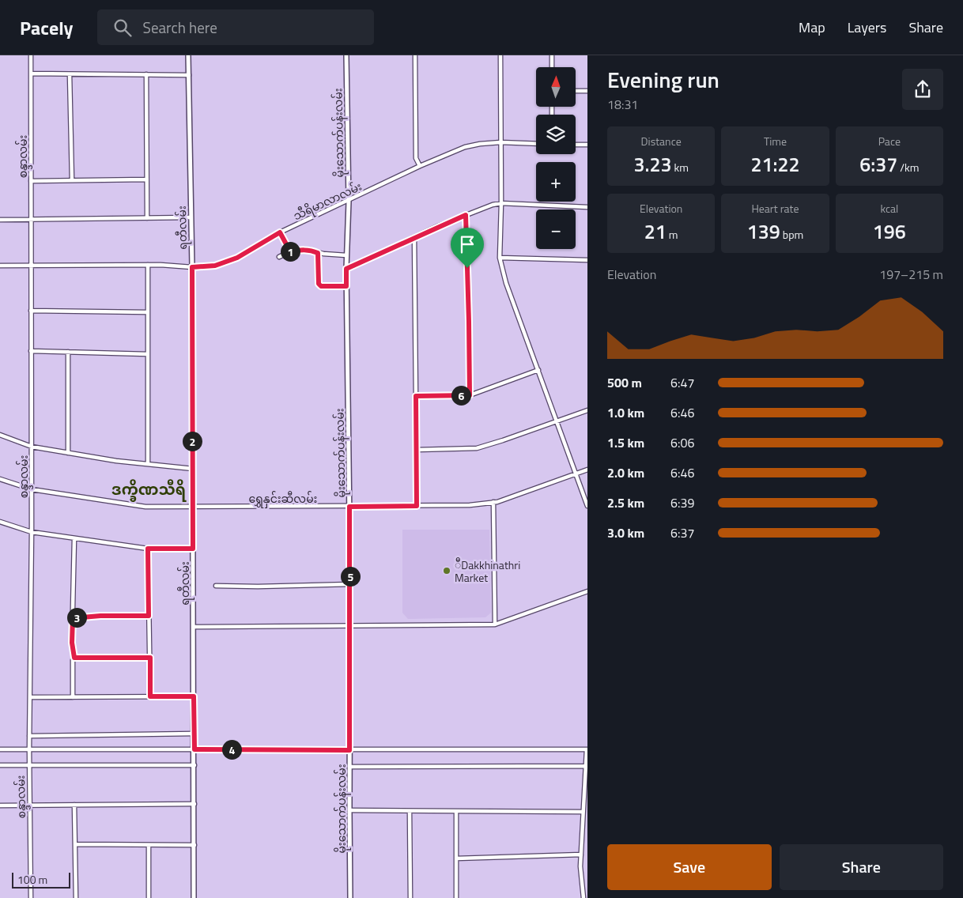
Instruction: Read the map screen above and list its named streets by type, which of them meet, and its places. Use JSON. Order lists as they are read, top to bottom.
{
  "streets": {
    "street": [
      "မိုးသောက်ပန်းလမ်း",
      "စန္ဒာလမ်း",
      "သီရိမာလာလမ်း",
      "ရတီလမ်း",
      "ရွှေနှင်းဆီလမ်း"
    ]
  },
  "crossings": [
    ["မိုးသောက်ပန်းလမ်း", "သီရိမာလာလမ်း"],
    ["မိုးသောက်ပန်းလမ်း", "ရွှေနှင်းဆီလမ်း"],
    ["စန္ဒာလမ်း", "သီရိမာလာလမ်း"],
    ["စန္ဒာလမ်း", "ရွှေနှင်းဆီလမ်း"],
    ["သီရိမာလာလမ်း", "ရတီလမ်း"],
    ["ရတီလမ်း", "ရွှေနှင်းဆီလမ်း"]
  ],
  "districts": ["ဒက္ခိဏသီရိ"],
  "places": ["ီDakkhinathri Market"],
  "scale_bar": "100 m",
  "north": "top",
  "page": {
    "header": "Pacely",
    "search": "Search here",
    "nav": ["Map", "Layers", "Share"],
    "heading": ["Evening run", "18:31"],
    "map_buttons": ["+", "−"],
    "stats": [
      ["Distance", "3.23 km"],
      ["Time", "21:22"],
      ["Pace", "6:37 /km"],
      ["Elevation", "21 m"],
      ["Heart rate", "139 bpm"],
      ["kcal", "196"]
    ],
    "pins": [
      "1",
      "6",
      "2",
      "5",
      "3",
      "4"
    ],
    "chart": ["Elevation", "197–215 m"],
    "list": [
      {
        "name": "500 m",
        "note": "6:47"
      },
      {
        "name": "1.0 km",
        "note": "6:46"
      },
      {
        "name": "1.5 km",
        "note": "6:06"
      },
      {
        "name": "2.0 km",
        "note": "6:46"
      },
      {
        "name": "2.5 km",
        "note": "6:39"
      },
      {
        "name": "3.0 km",
        "note": "6:37"
      }
    ],
    "buttons": ["Save", "Share"],
    "scale": "100 m"
  }
}
